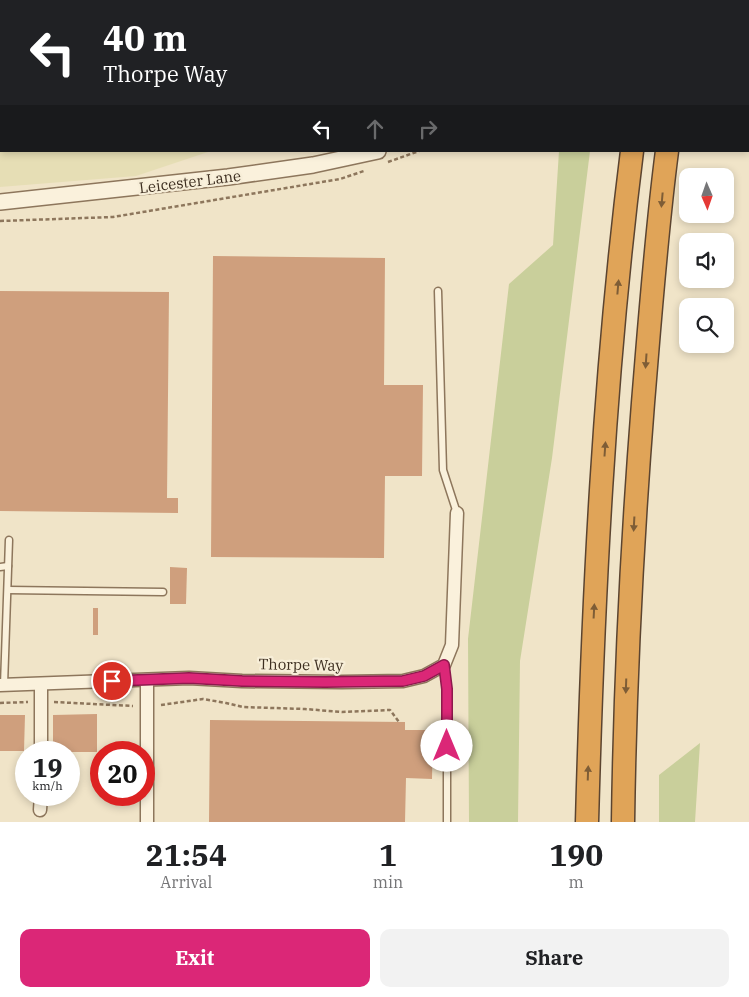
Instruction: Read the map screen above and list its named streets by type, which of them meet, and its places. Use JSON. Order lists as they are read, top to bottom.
{
  "streets": {
    "street": ["Leicester Lane", "Thorpe Way"]
  },
  "north": "bottom",
  "page": {
    "turn": ["40 m", "Thorpe Way"],
    "speed": "19 km/h",
    "limit": "20",
    "eta": [
      "21:54",
      "Arrival",
      "1",
      "min",
      "190",
      "m"
    ],
    "buttons": ["Exit", "Share"]
  }
}
